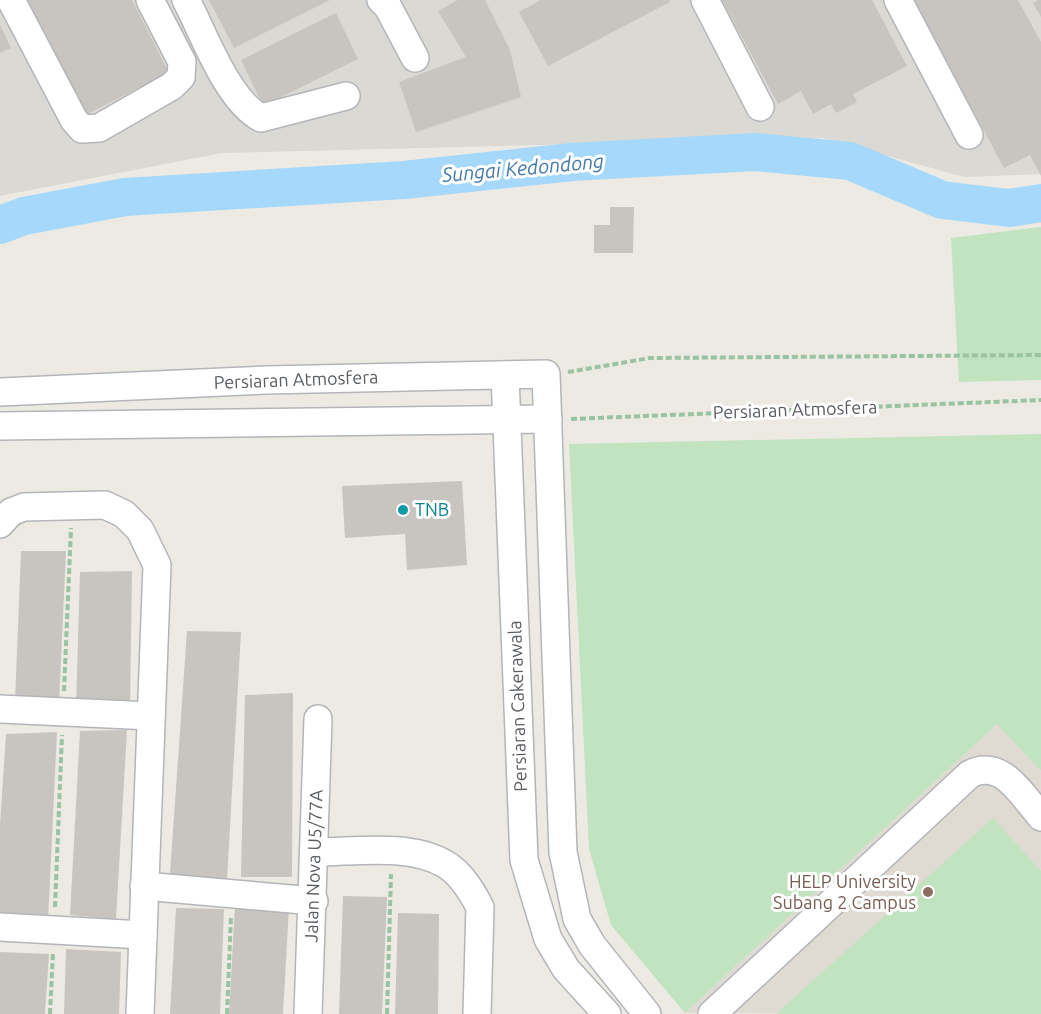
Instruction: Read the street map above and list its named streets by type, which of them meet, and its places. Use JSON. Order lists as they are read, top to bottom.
{
  "streets": {
    "street": ["Persiaran Atmosfera", "Persiaran Cakerawala", "Jalan Nova U5/77A"]
  },
  "crossings": [
    ["Persiaran Atmosfera", "Persiaran Cakerawala"]
  ],
  "water": ["Sungai Kedondong"],
  "places": ["TNB", "HELP University Subang 2 Campus"]
}
